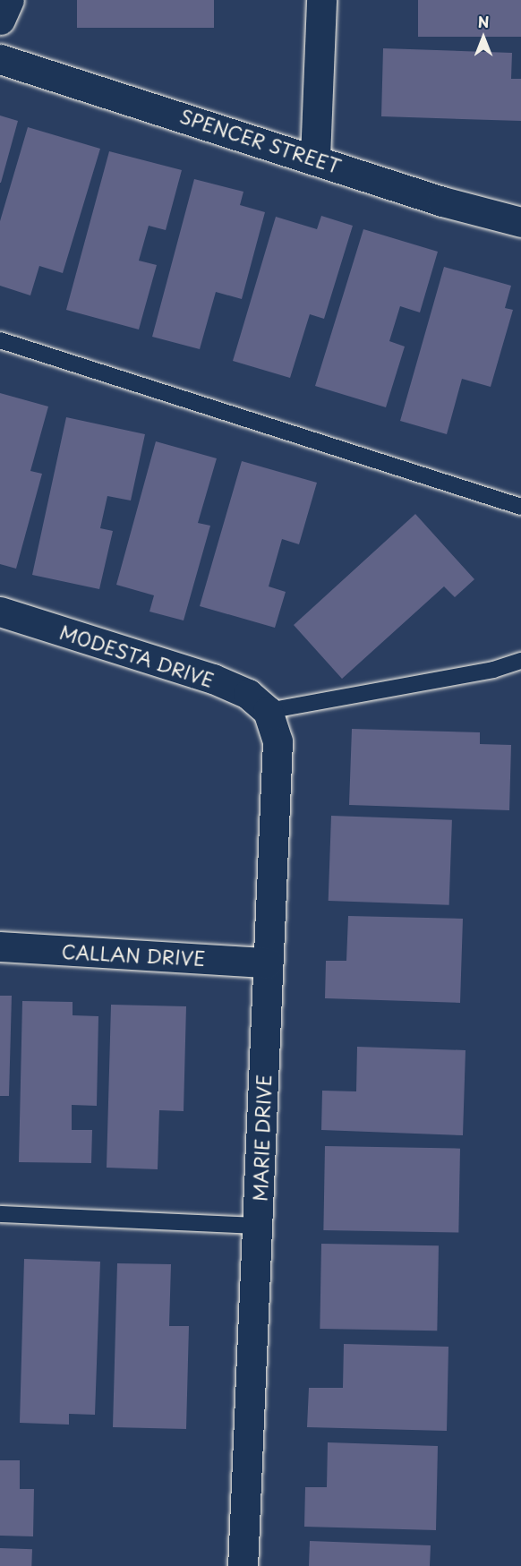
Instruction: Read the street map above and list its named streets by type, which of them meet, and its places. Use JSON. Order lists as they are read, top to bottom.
{
  "streets": {
    "street": [
      "SPENCER STREET",
      "MODESTA DRIVE",
      "CALLAN DRIVE",
      "MARIE DRIVE"
    ]
  },
  "crossings": [
    ["MODESTA DRIVE", "MARIE DRIVE"],
    ["CALLAN DRIVE", "MARIE DRIVE"]
  ],
  "north": "top"
}
